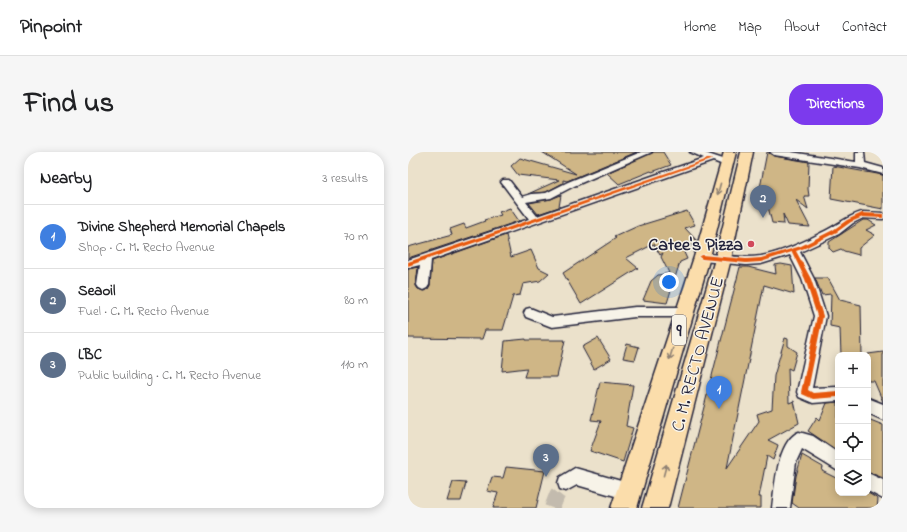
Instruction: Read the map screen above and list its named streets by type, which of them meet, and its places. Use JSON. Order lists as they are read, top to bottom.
{
  "streets": {
    "highway": ["9", "C. M. RECTO AVENUE"]
  },
  "places": ["Catee's Pizza"],
  "page": {
    "header": "Pinpoint",
    "nav": [
      "Home",
      "Map",
      "About",
      "Contact"
    ],
    "title": "Find us",
    "buttons": "Directions",
    "heading": ["Nearby", "3 results"],
    "pins": ["2", "1", "3"],
    "list": [
      {
        "mark": "1",
        "name": "Divine Shepherd Memorial Chapels",
        "note": "Shop · C. M. Recto Avenue",
        "value": "70 m"
      },
      {
        "mark": "2",
        "name": "Seaoil",
        "note": "Fuel · C. M. Recto Avenue",
        "value": "80 m"
      },
      {
        "mark": "3",
        "name": "LBC",
        "note": "Public building · C. M. Recto Avenue",
        "value": "110 m"
      }
    ],
    "map_buttons": ["+", "−"]
  }
}
